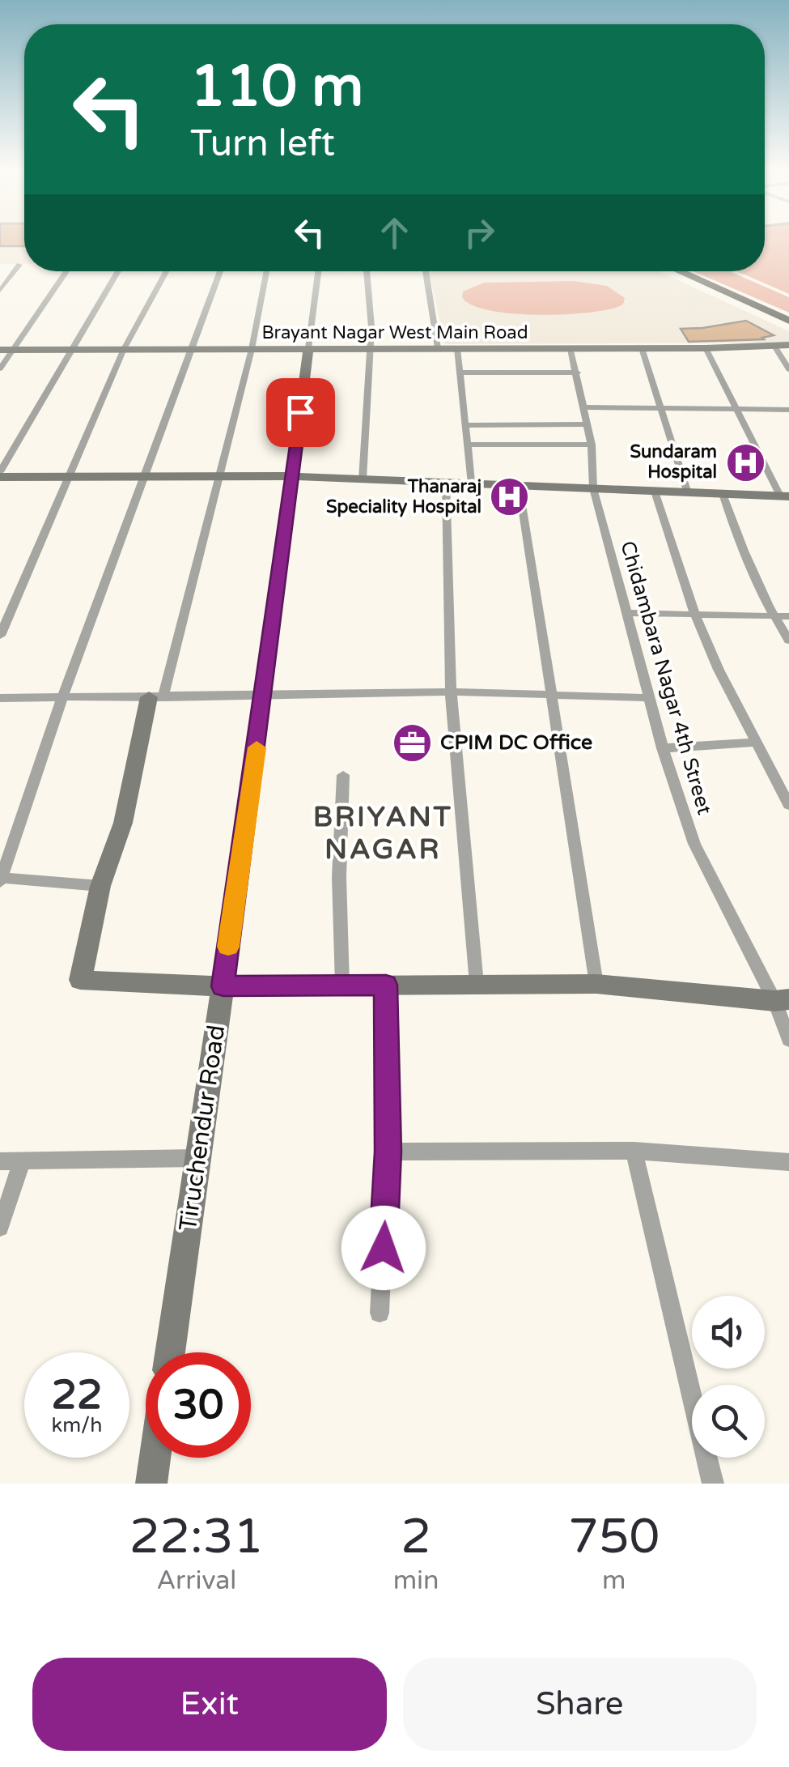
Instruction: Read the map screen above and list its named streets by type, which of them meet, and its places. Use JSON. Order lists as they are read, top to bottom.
{
  "streets": {
    "street": ["Brayant Nagar West Main Road", "Chidambara Nagar 4th Street", "Tiruchendur Road"]
  },
  "crossings": [
    ["Brayant Nagar West Main Road", "Chidambara Nagar 4th Street"],
    ["Brayant Nagar West Main Road", "Tiruchendur Road"]
  ],
  "districts": ["BRIYANT NAGAR"],
  "places": {
    "hospital": ["Sundaram Hospital", "Thanaraj Speciality Hospital"],
    "office": ["CPIM DC Office"]
  },
  "page": {
    "turn": ["110 m", "Turn left"],
    "speed": "22 km/h",
    "limit": "30",
    "eta": [
      "22:31",
      "Arrival",
      "2",
      "min",
      "750",
      "m"
    ],
    "buttons": ["Exit", "Share"]
  }
}
